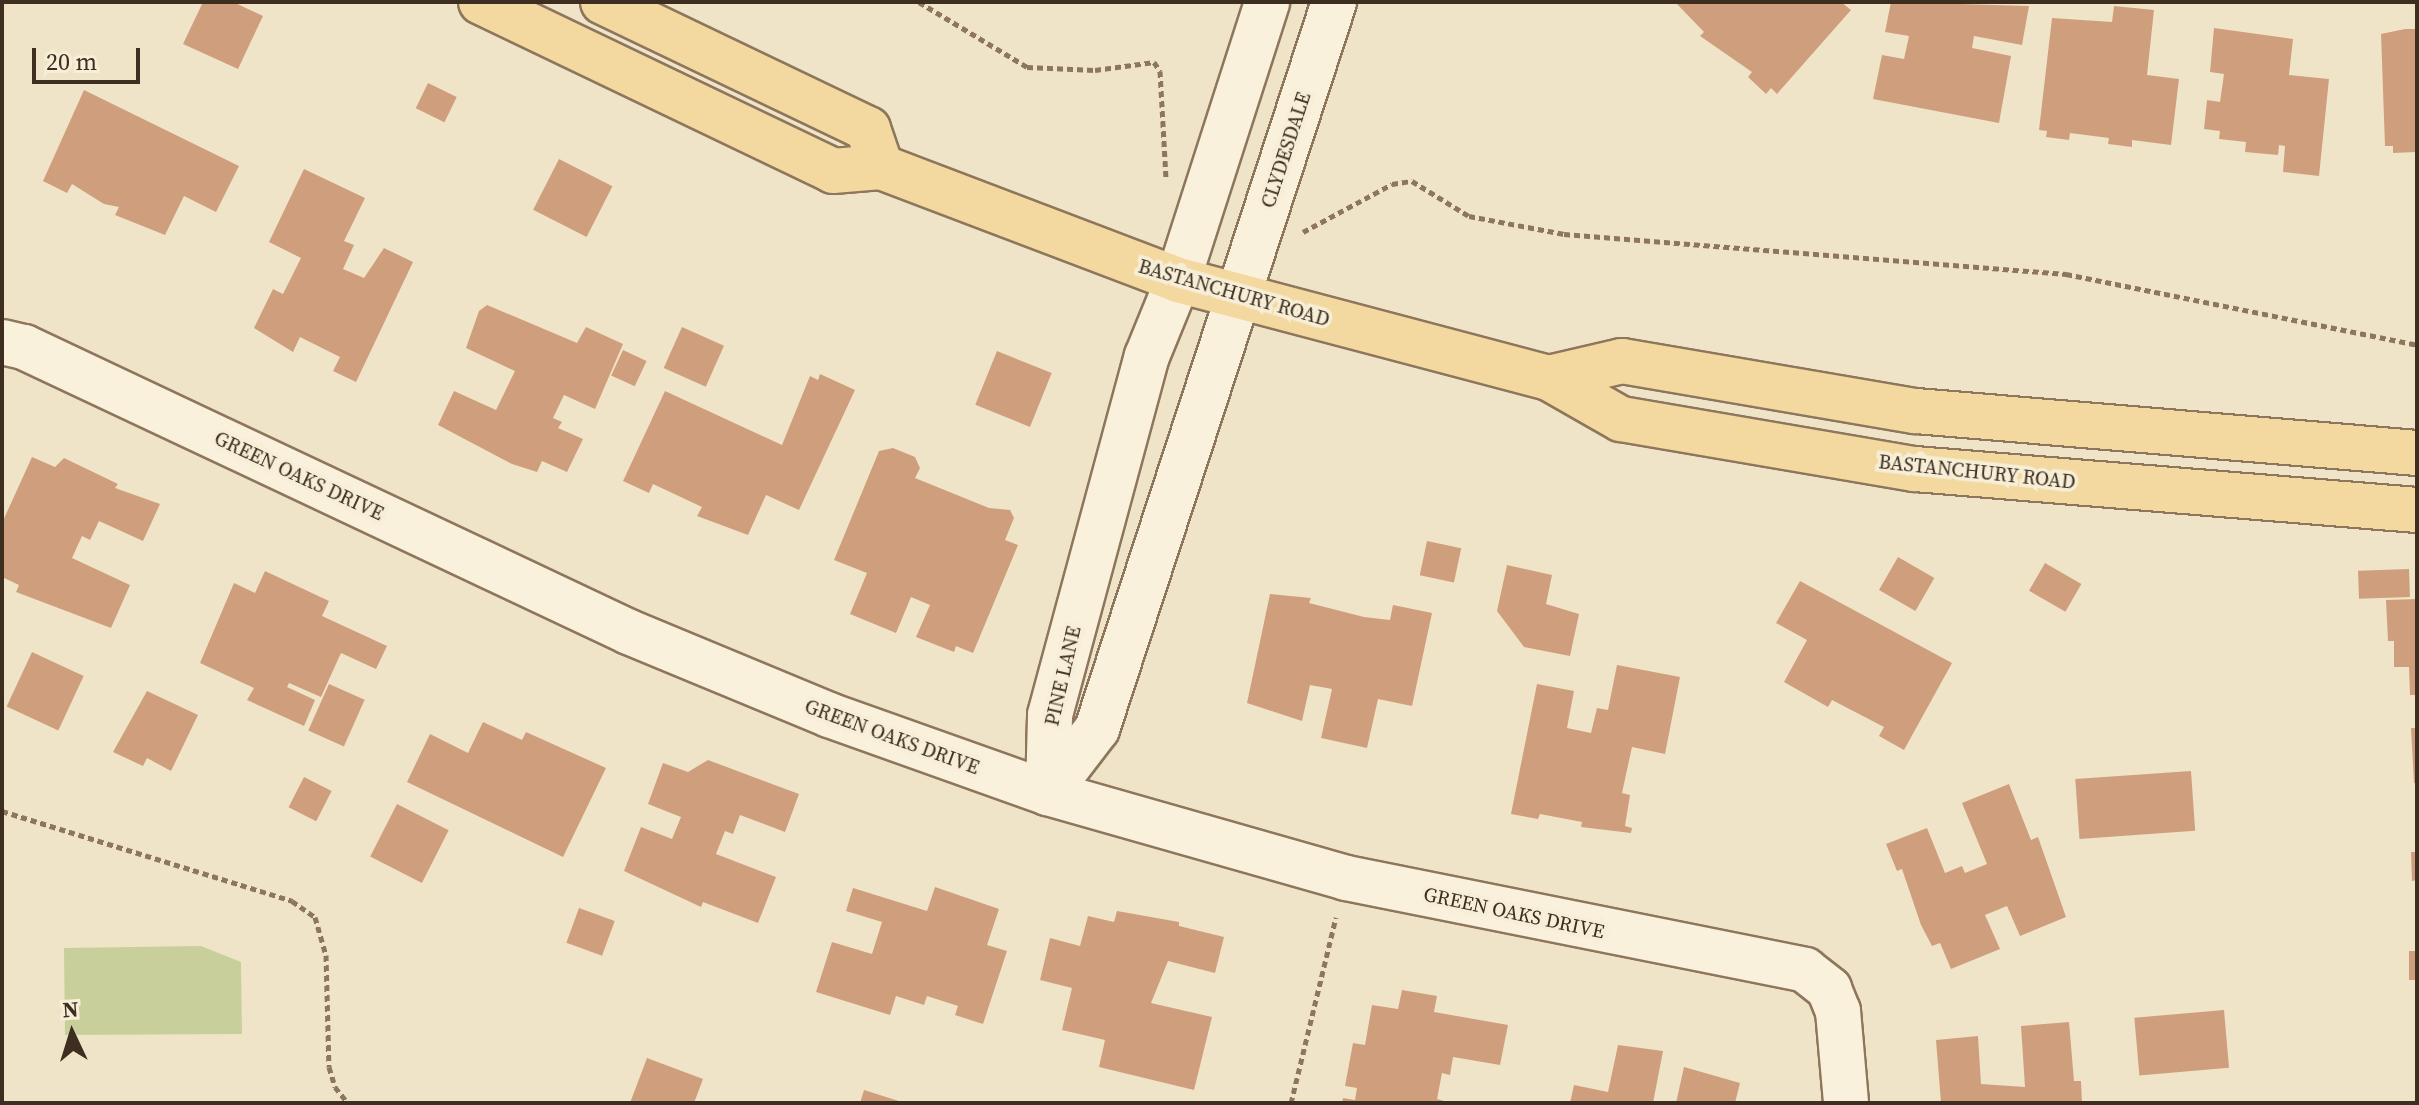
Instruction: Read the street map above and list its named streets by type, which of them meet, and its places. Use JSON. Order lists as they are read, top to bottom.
{
  "streets": {
    "main road": ["BASTANCHURY ROAD"],
    "street": ["CLYDESDALE", "GREEN OAKS DRIVE", "PINE LANE"]
  },
  "crossings": [
    ["CLYDESDALE", "BASTANCHURY ROAD"],
    ["CLYDESDALE", "PINE LANE"],
    ["BASTANCHURY ROAD", "PINE LANE"],
    ["GREEN OAKS DRIVE", "PINE LANE"]
  ],
  "scale_bar": "20 m",
  "north": "top"
}
